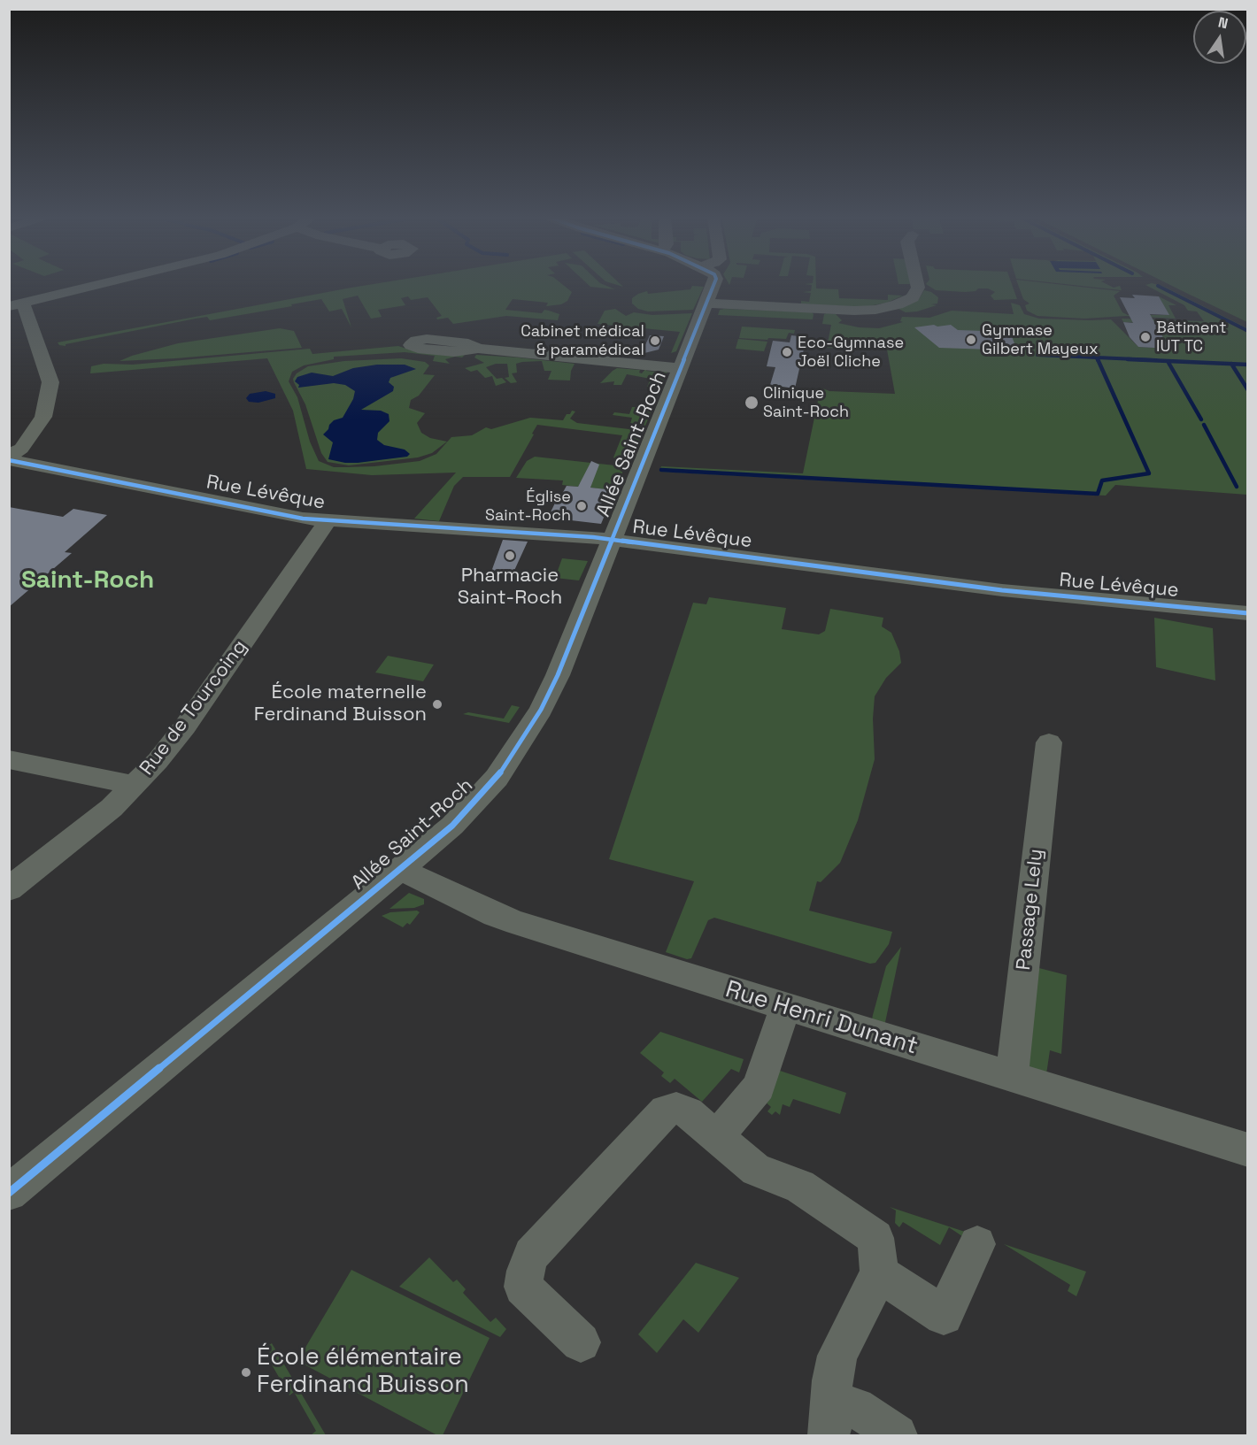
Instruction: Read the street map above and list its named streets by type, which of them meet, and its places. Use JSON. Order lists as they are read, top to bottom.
{
  "streets": {
    "street": [
      "Allée Saint-Roch",
      "Rue Lévêque",
      "Rue de Tourcoing",
      "Passage Lely",
      "Rue Henri Dunant"
    ]
  },
  "crossings": [
    ["Allée Saint-Roch", "Rue Lévêque"],
    ["Allée Saint-Roch", "Rue Henri Dunant"],
    ["Rue Lévêque", "Rue de Tourcoing"],
    ["Passage Lely", "Rue Henri Dunant"]
  ],
  "districts": ["Saint-Roch"],
  "places": [
    "Bâtiment IUT TC",
    "Gymnase Gilbert Mayeux",
    "Cabinet médical & paramédical",
    "Eco-Gymnase Joël Cliche",
    "Clinique Saint-Roch",
    "Église Saint-Roch",
    "Pharmacie Saint-Roch",
    "École maternelle Ferdinand Buisson",
    "École élémentaire Ferdinand Buisson"
  ],
  "north": "top"
}
